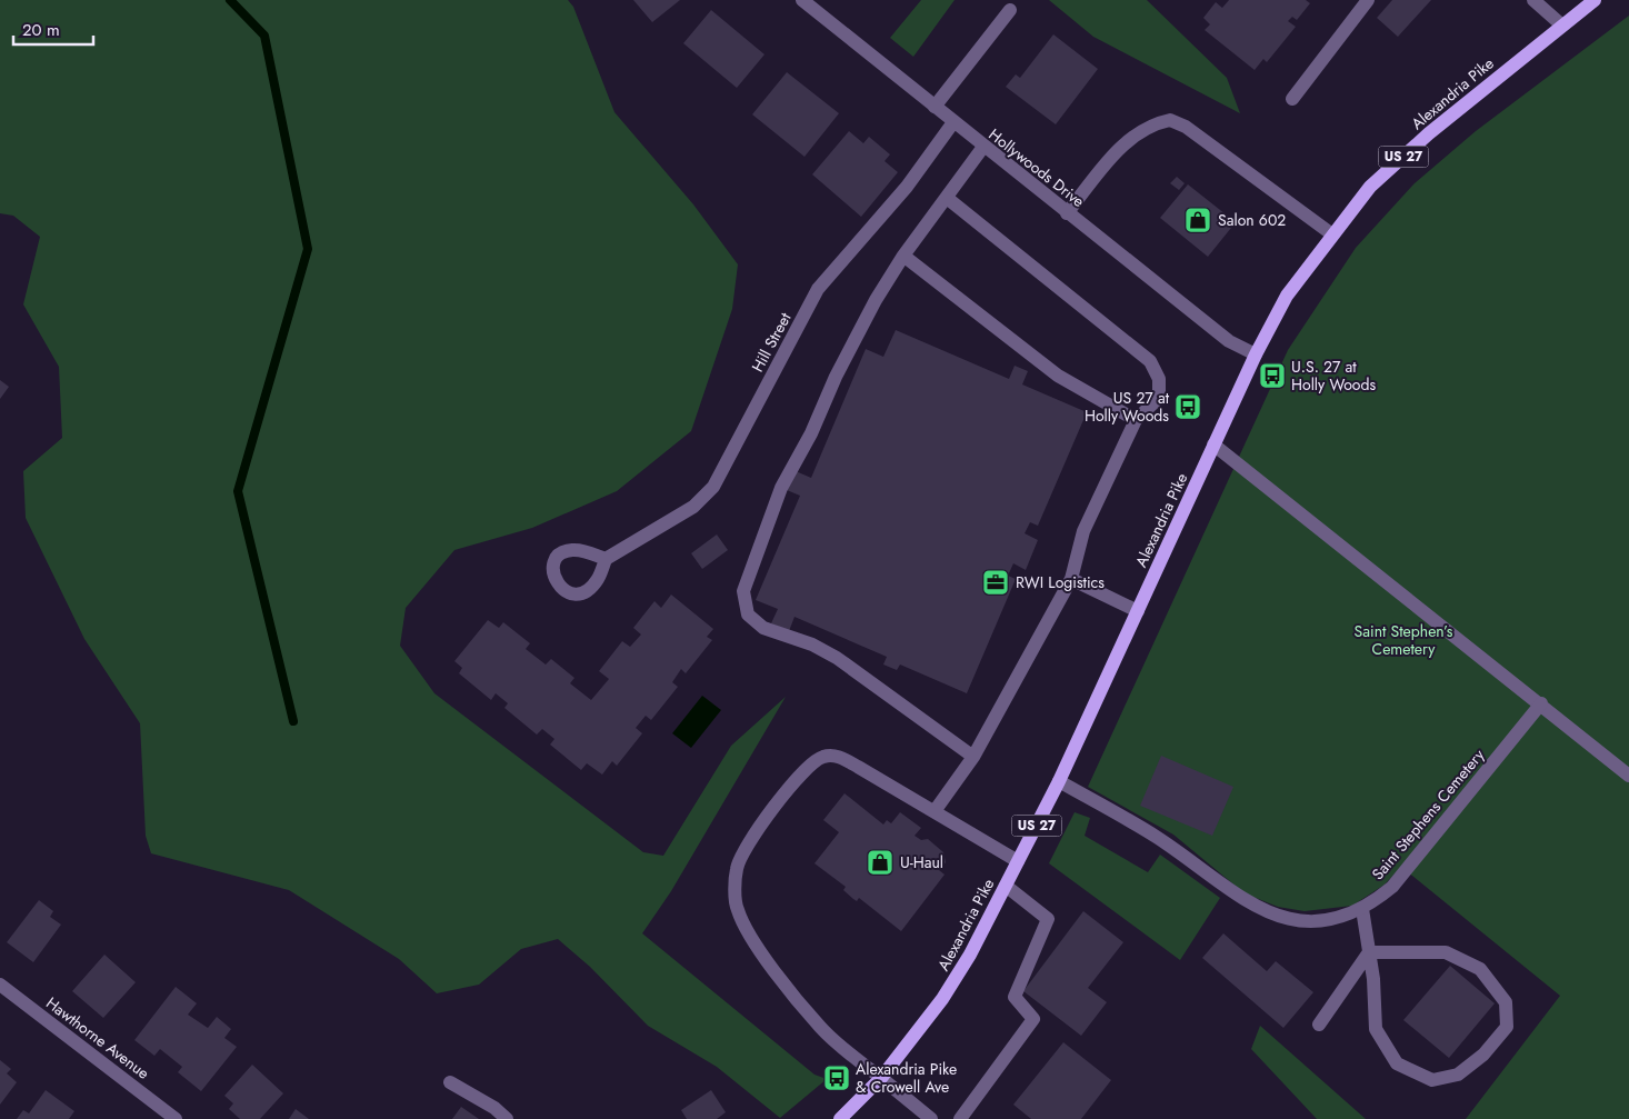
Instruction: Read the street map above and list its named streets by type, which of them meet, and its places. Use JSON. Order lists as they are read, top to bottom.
{
  "streets": {
    "main road": ["Alexandria Pike", "US 27"],
    "street": [
      "Hollywoods Drive",
      "Hill Street",
      "Saint Stephens Cemetery",
      "Hawthorne Avenue"
    ]
  },
  "crossings": [
    ["Alexandria Pike", "Hollywoods Drive"],
    ["Alexandria Pike", "Saint Stephens Cemetery"],
    ["Hollywoods Drive", "Hill Street"]
  ],
  "parks": ["Saint Stephen’s Cemetery"],
  "places": {
    "shop": ["Salon 602", "U-Haul"],
    "bus stop": ["U.S. 27 at Holly Woods", "US 27 at Holly Woods", "Alexandria Pike & Crowell Ave"],
    "office": ["RWI Logistics"]
  },
  "scale_bar": "20 m"
}
